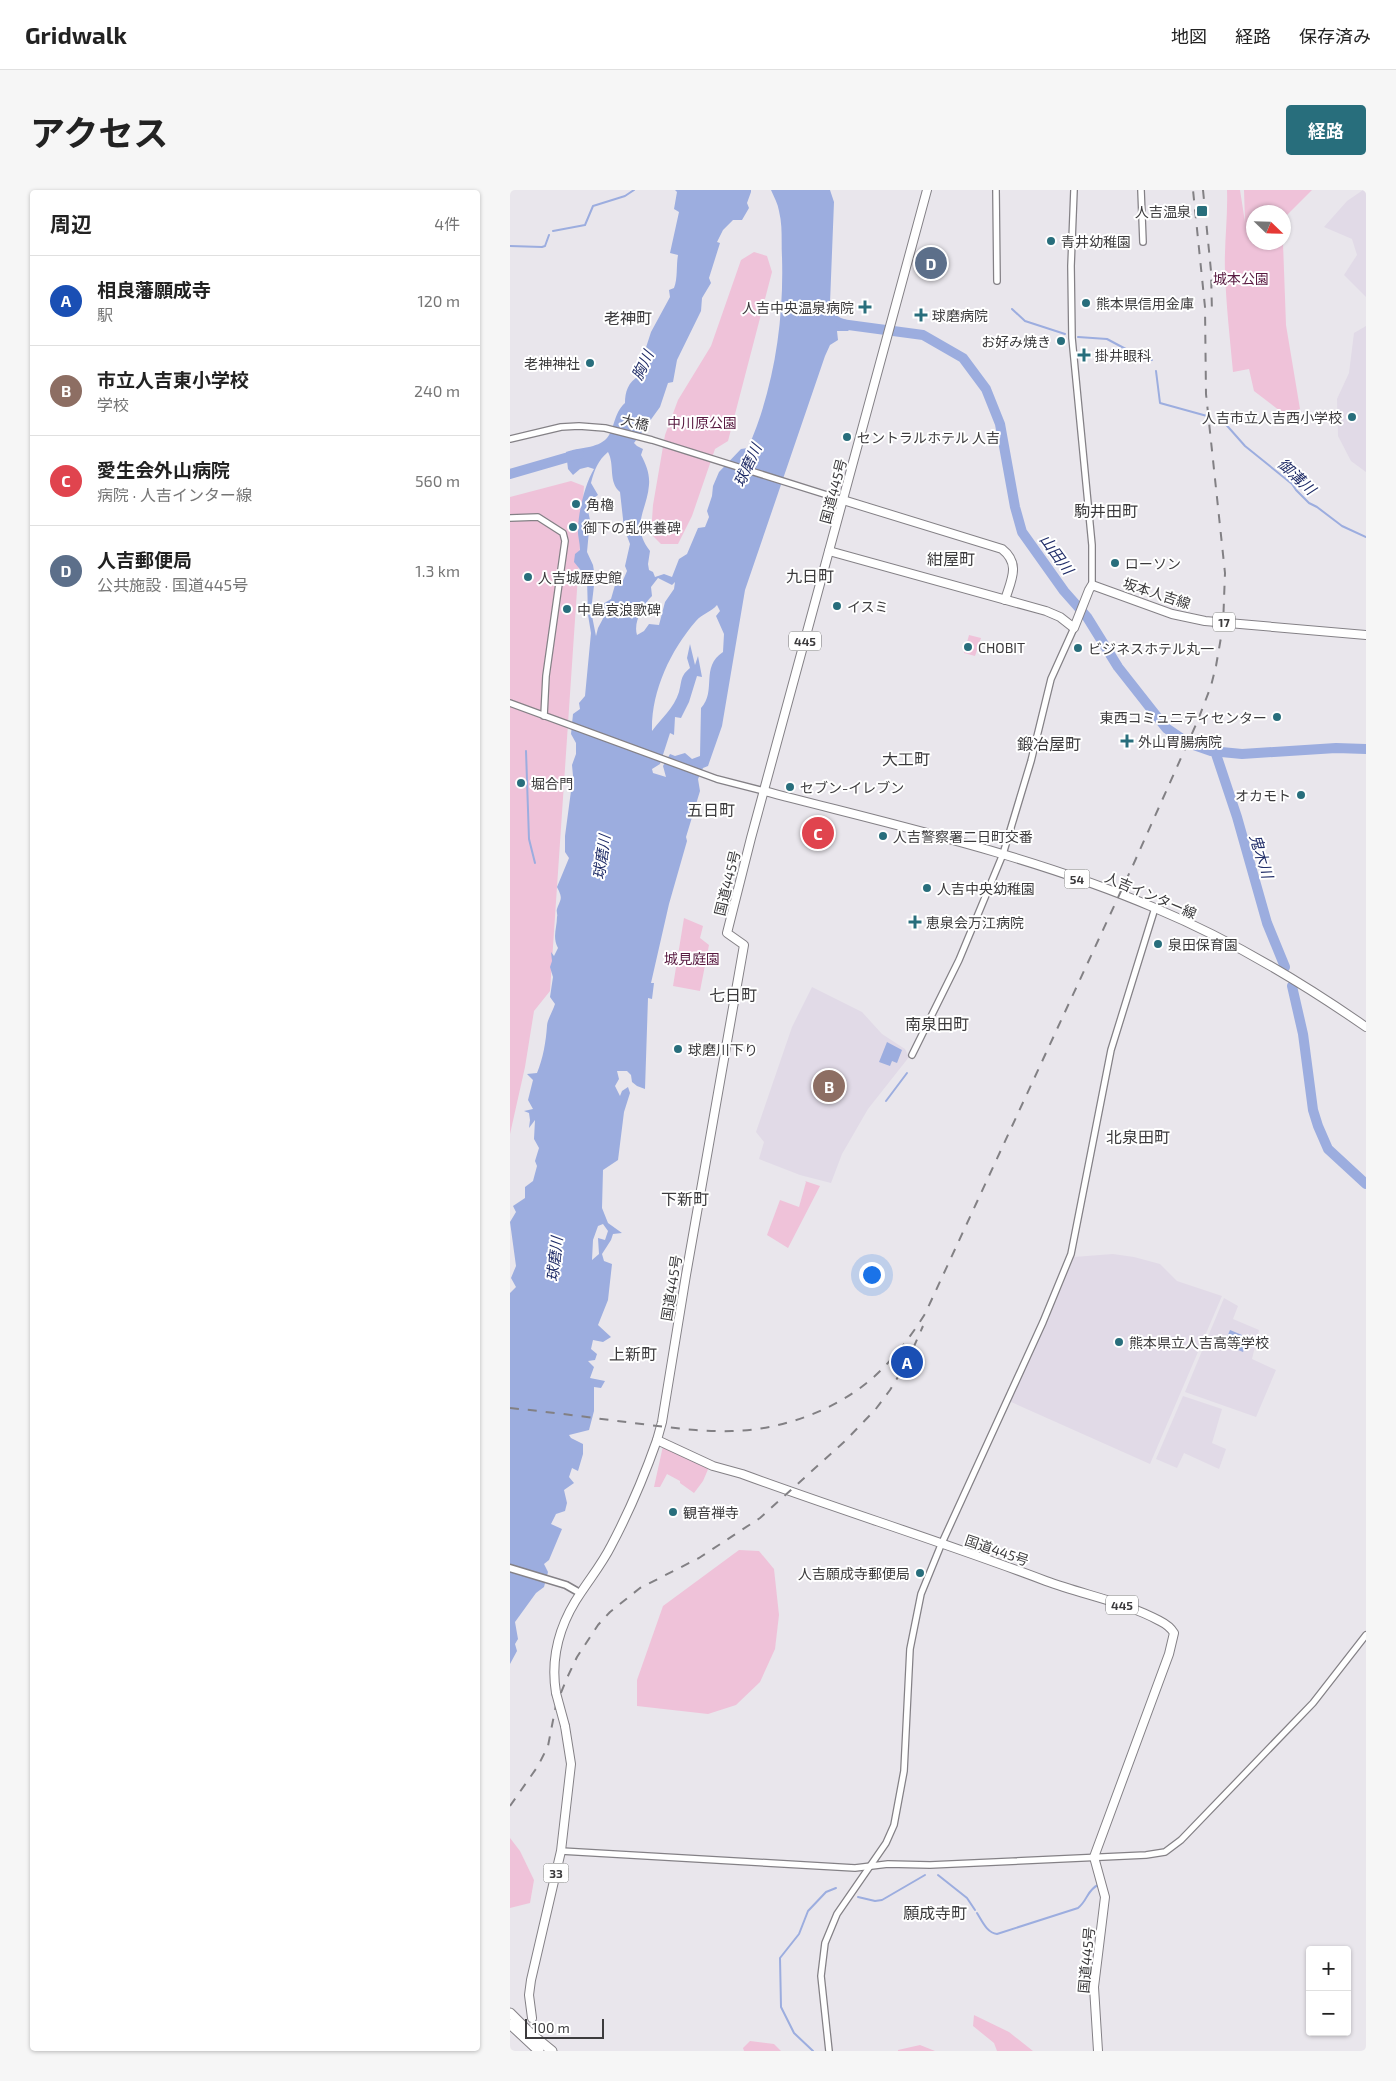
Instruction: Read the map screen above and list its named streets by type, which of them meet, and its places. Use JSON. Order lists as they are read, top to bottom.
{
  "streets": {
    "main road": [
      "国道445号",
      "坂本人吉線",
      "17",
      "445",
      "54",
      "人吉インター線",
      "33"
    ],
    "street": ["大橋"]
  },
  "crossings": [
    ["大橋", "国道445号"],
    ["国道445号", "人吉インター線"],
    ["国道445号", "33"]
  ],
  "districts": [
    "老神町",
    "駒井田町",
    "紺屋町",
    "九日町",
    "鍛冶屋町",
    "大工町",
    "五日町",
    "七日町",
    "南泉田町",
    "北泉田町",
    "下新町",
    "上新町",
    "願成寺町"
  ],
  "water": [
    "胸川",
    "球磨川",
    "御溝川",
    "山田川",
    "鬼木川"
  ],
  "parks": ["城本公園", "中川原公園", "城見庭園"],
  "places": {
    "transit": ["人吉温泉"],
    "other": [
      "青井幼稚園",
      "熊本県信用金庫",
      "お好み焼き",
      "老神神社",
      "人吉市立人吉西小学校",
      "セントラルホテル 人吉",
      "角櫓",
      "御下の乱供養碑",
      "ローソン",
      "人吉城歴史館",
      "イスミ",
      "中島哀浪歌碑",
      "CHOBIT",
      "ビジネスホテル丸一",
      "東西コミュニティセンター",
      "堀合門",
      "セブン-イレブン",
      "オカモト",
      "人吉警察署二日町交番",
      "人吉中央幼稚園",
      "泉田保育園",
      "球磨川下り",
      "熊本県立人吉高等学校",
      "観音禅寺",
      "人吉願成寺郵便局"
    ],
    "health": [
      "人吉中央温泉病院",
      "球磨病院",
      "掛井眼科",
      "外山胃腸病院",
      "恵泉会万江病院"
    ]
  },
  "scale_bar": "100 m",
  "north": "bottom right",
  "page": {
    "header": "Gridwalk",
    "nav": ["地図", "経路", "保存済み"],
    "title": "アクセス",
    "buttons": "経路",
    "heading": ["周辺", "4件"],
    "pins": [
      "D",
      "C",
      "B",
      "A"
    ],
    "list": [
      {
        "mark": "A",
        "name": "相良藩願成寺",
        "note": "駅",
        "value": "120 m"
      },
      {
        "mark": "B",
        "name": "市立人吉東小学校",
        "note": "学校",
        "value": "240 m"
      },
      {
        "mark": "C",
        "name": "愛生会外山病院",
        "note": "病院 · 人吉インター線",
        "value": "560 m"
      },
      {
        "mark": "D",
        "name": "人吉郵便局",
        "note": "公共施設 · 国道445号",
        "value": "1.3 km"
      }
    ],
    "map_buttons": ["+", "−"],
    "scale": "100 m"
  }
}
